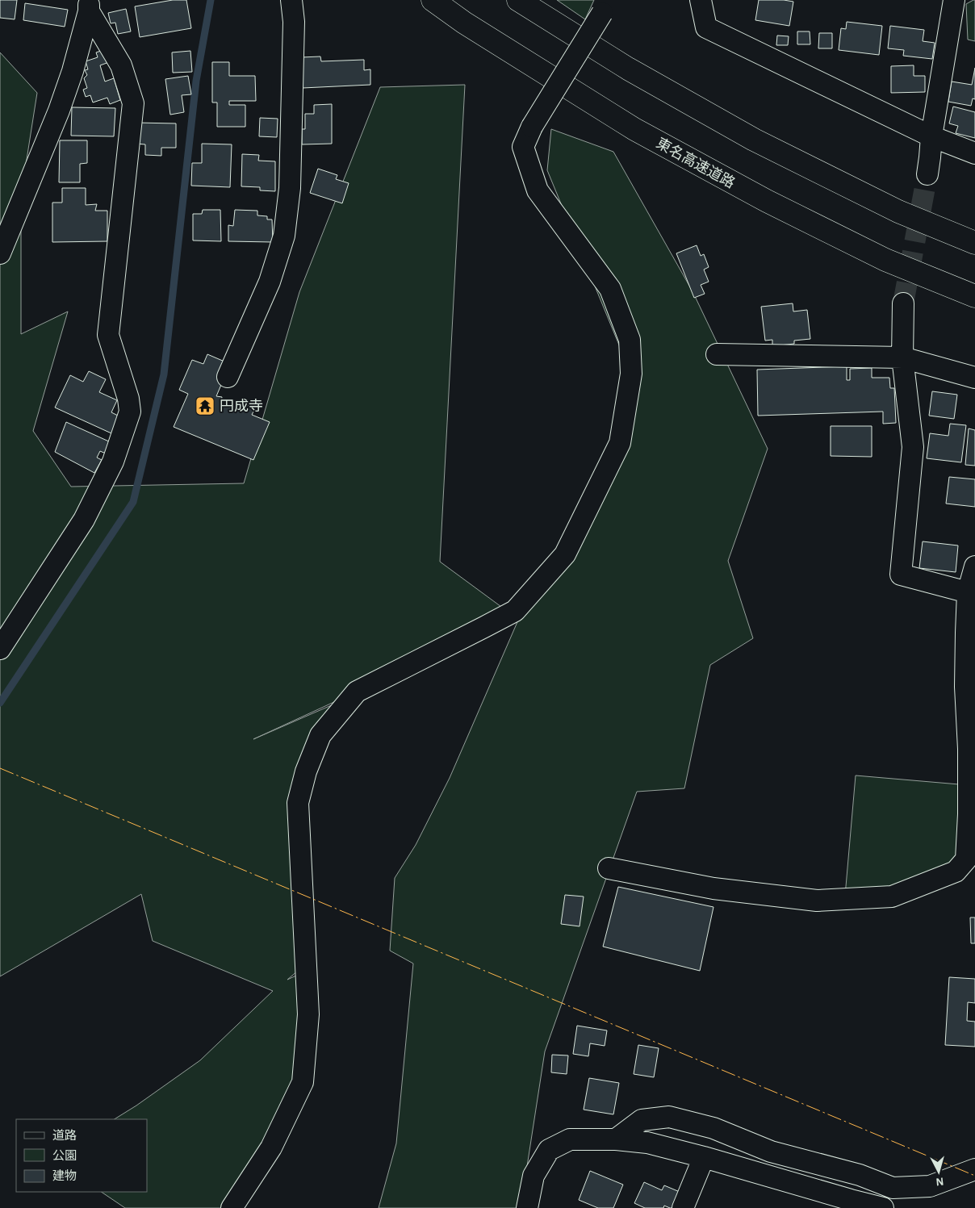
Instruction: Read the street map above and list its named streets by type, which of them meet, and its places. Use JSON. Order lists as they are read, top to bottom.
{
  "streets": {
    "highway": ["東名高速道路"]
  },
  "places": {
    "temple": ["円成寺"]
  },
  "legend": ["道路", "公園", "建物"],
  "north": "bottom"
}
